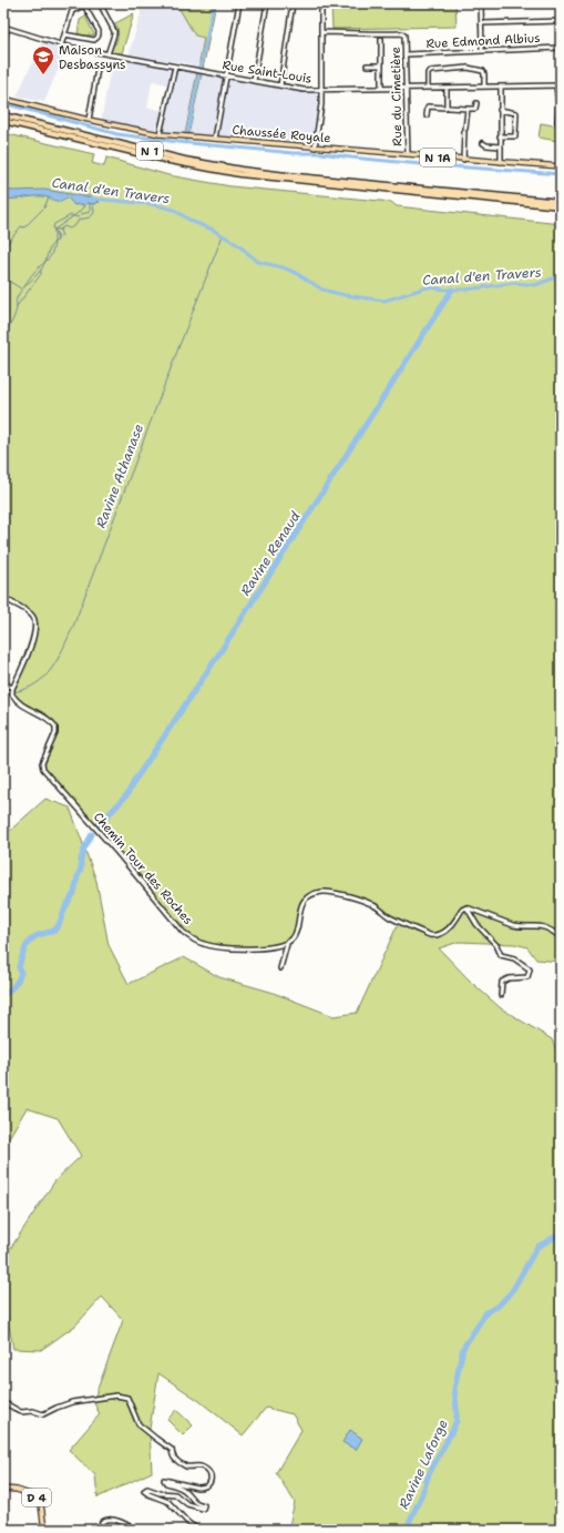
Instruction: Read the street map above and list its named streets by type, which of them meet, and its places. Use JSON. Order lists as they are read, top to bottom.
{
  "streets": {
    "highway": ["N 1"],
    "main road": ["Chaussée Royale", "N 1A", "D 4"],
    "street": [
      "Rue Edmond Albius",
      "Rue Saint-Louis",
      "Rue du Cimetière",
      "Chemin Tour des Roches"
    ]
  },
  "crossings": [
    ["Rue Edmond Albius", "Rue du Cimetière"],
    ["Rue Saint-Louis", "Rue du Cimetière"],
    ["Rue du Cimetière", "Chaussée Royale"]
  ],
  "water": [
    "Canal d'en Travers",
    "Ravine Athanase",
    "Ravine Renaud",
    "Ravine Laforge"
  ],
  "places": {
    "school or university": ["Maison Desbassyns"]
  }
}
